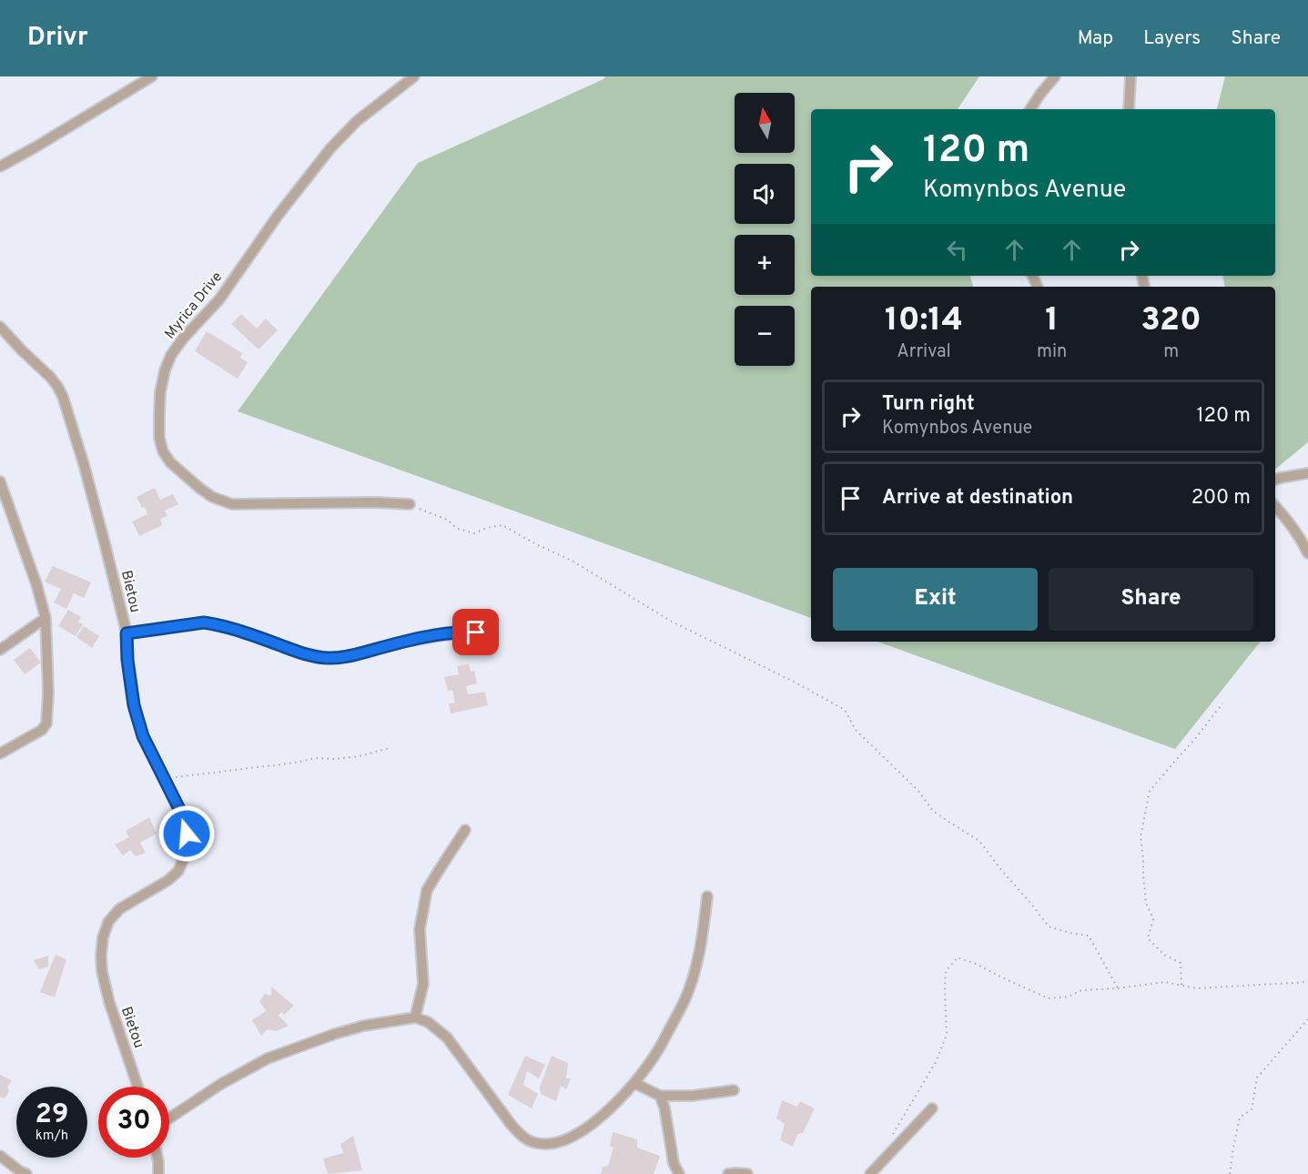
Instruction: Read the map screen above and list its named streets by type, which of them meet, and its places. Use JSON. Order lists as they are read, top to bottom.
{
  "streets": {
    "street": ["Myrica Drive", "Bietou"]
  },
  "north": "top",
  "page": {
    "header": "Drivr",
    "nav": ["Map", "Layers", "Share"],
    "map_buttons": ["+", "−"],
    "turn": ["120 m", "Komynbos Avenue"],
    "eta": [
      "10:14",
      "Arrival",
      "1",
      "min",
      "320",
      "m"
    ],
    "list": [
      {
        "name": "Turn right",
        "note": "Komynbos Avenue",
        "value": "120 m"
      },
      {
        "name": "Arrive at destination",
        "value": "200 m"
      }
    ],
    "buttons": ["Exit", "Share"],
    "speed": "29 km/h",
    "limit": "30"
  }
}
